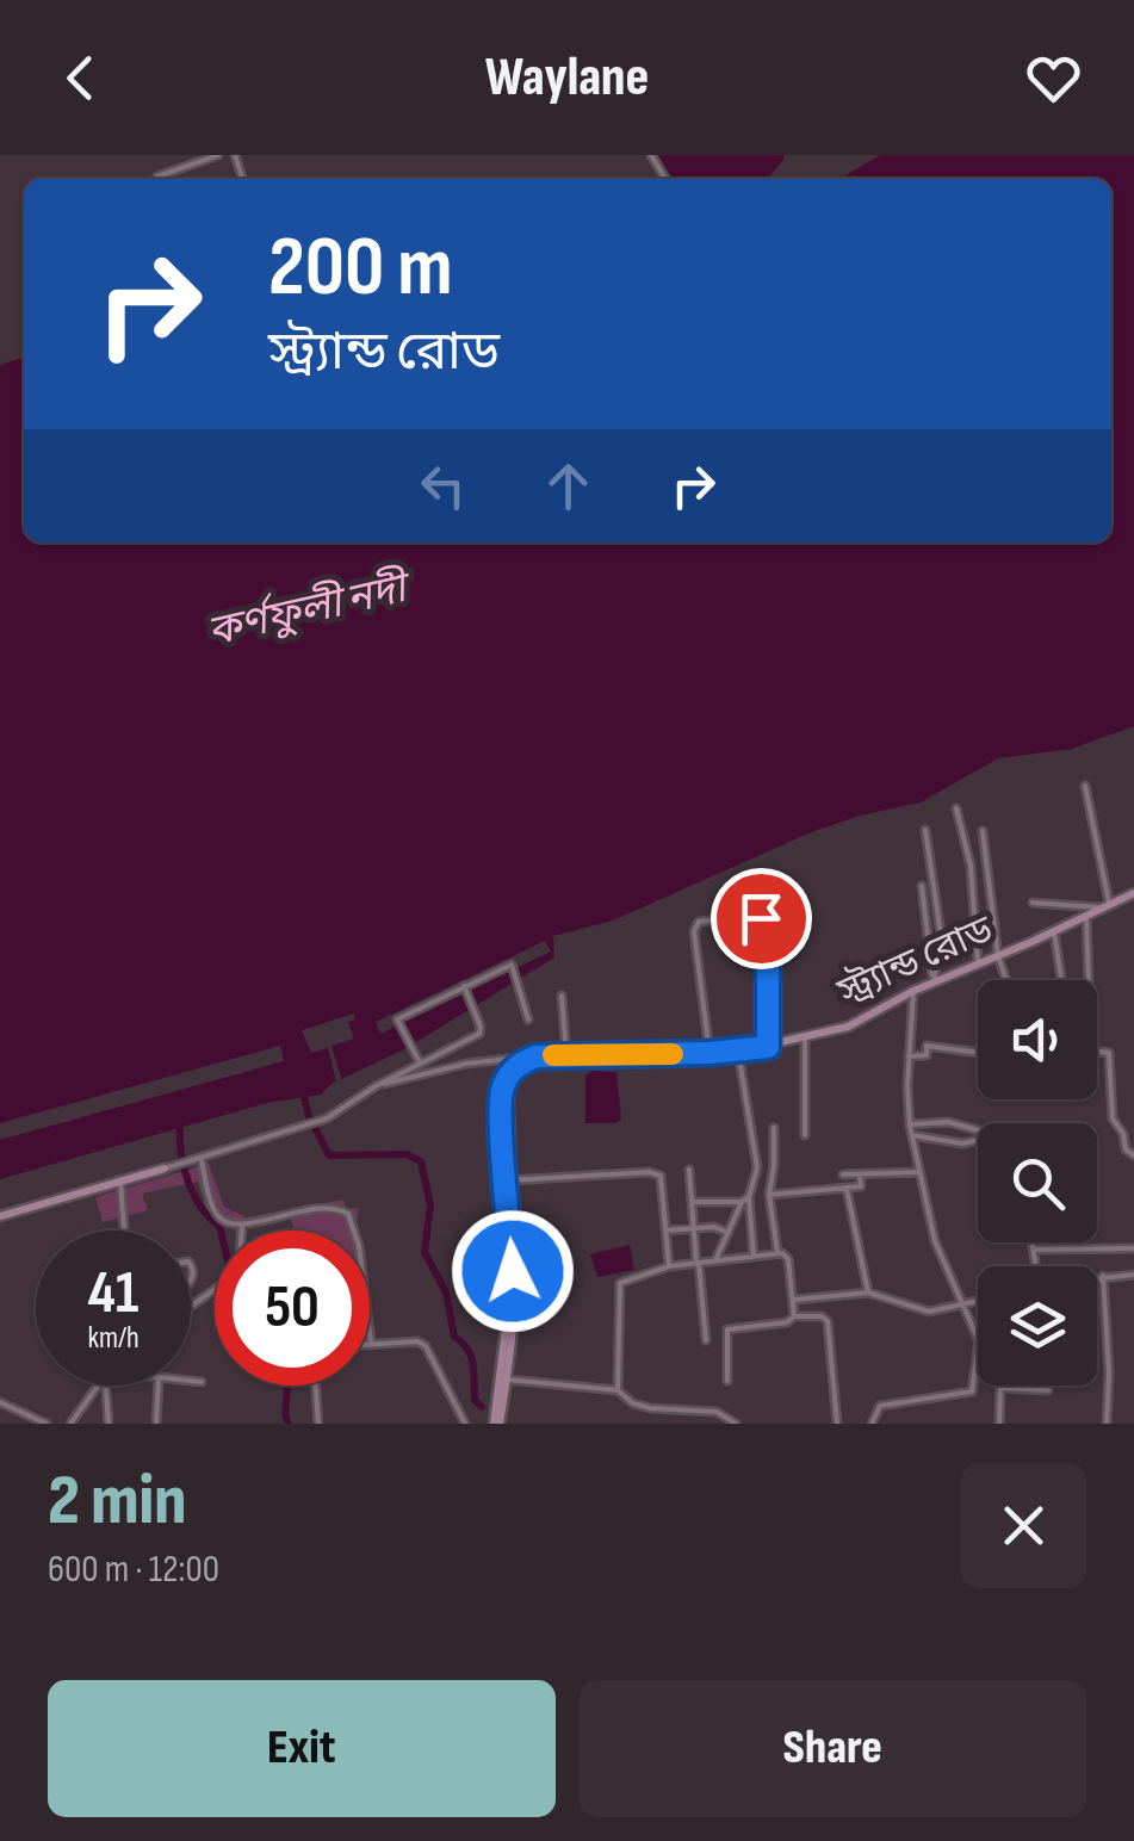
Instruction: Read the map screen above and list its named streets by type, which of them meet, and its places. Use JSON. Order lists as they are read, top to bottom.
{
  "streets": {
    "main road": ["স্ট্র্যান্ড রোড"]
  },
  "water": ["কর্ণফুলী নদী"],
  "page": {
    "header": "Waylane",
    "turn": ["200 m", "স্ট্র্যান্ড রোড"],
    "speed": "41 km/h",
    "limit": "50",
    "heading": ["2 min", "600 m · 12:00"],
    "buttons": ["Exit", "Share"]
  }
}
